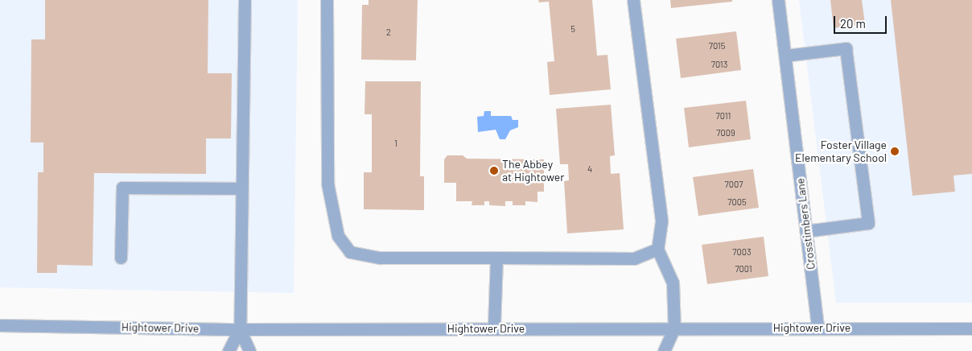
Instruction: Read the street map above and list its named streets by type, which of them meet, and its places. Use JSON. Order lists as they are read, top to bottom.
{
  "streets": {
    "street": ["Crosstimbers Lane", "Hightower Drive"]
  },
  "crossings": [
    ["Crosstimbers Lane", "Hightower Drive"]
  ],
  "places": ["Foster Village Elementary School", "The Abbey at Hightower"],
  "house_numbers": [
    "5",
    "2",
    "7015",
    "7013",
    "7011",
    "7009",
    "1",
    "4",
    "7007",
    "7005",
    "7003",
    "7001"
  ],
  "scale_bar": "20 m"
}
